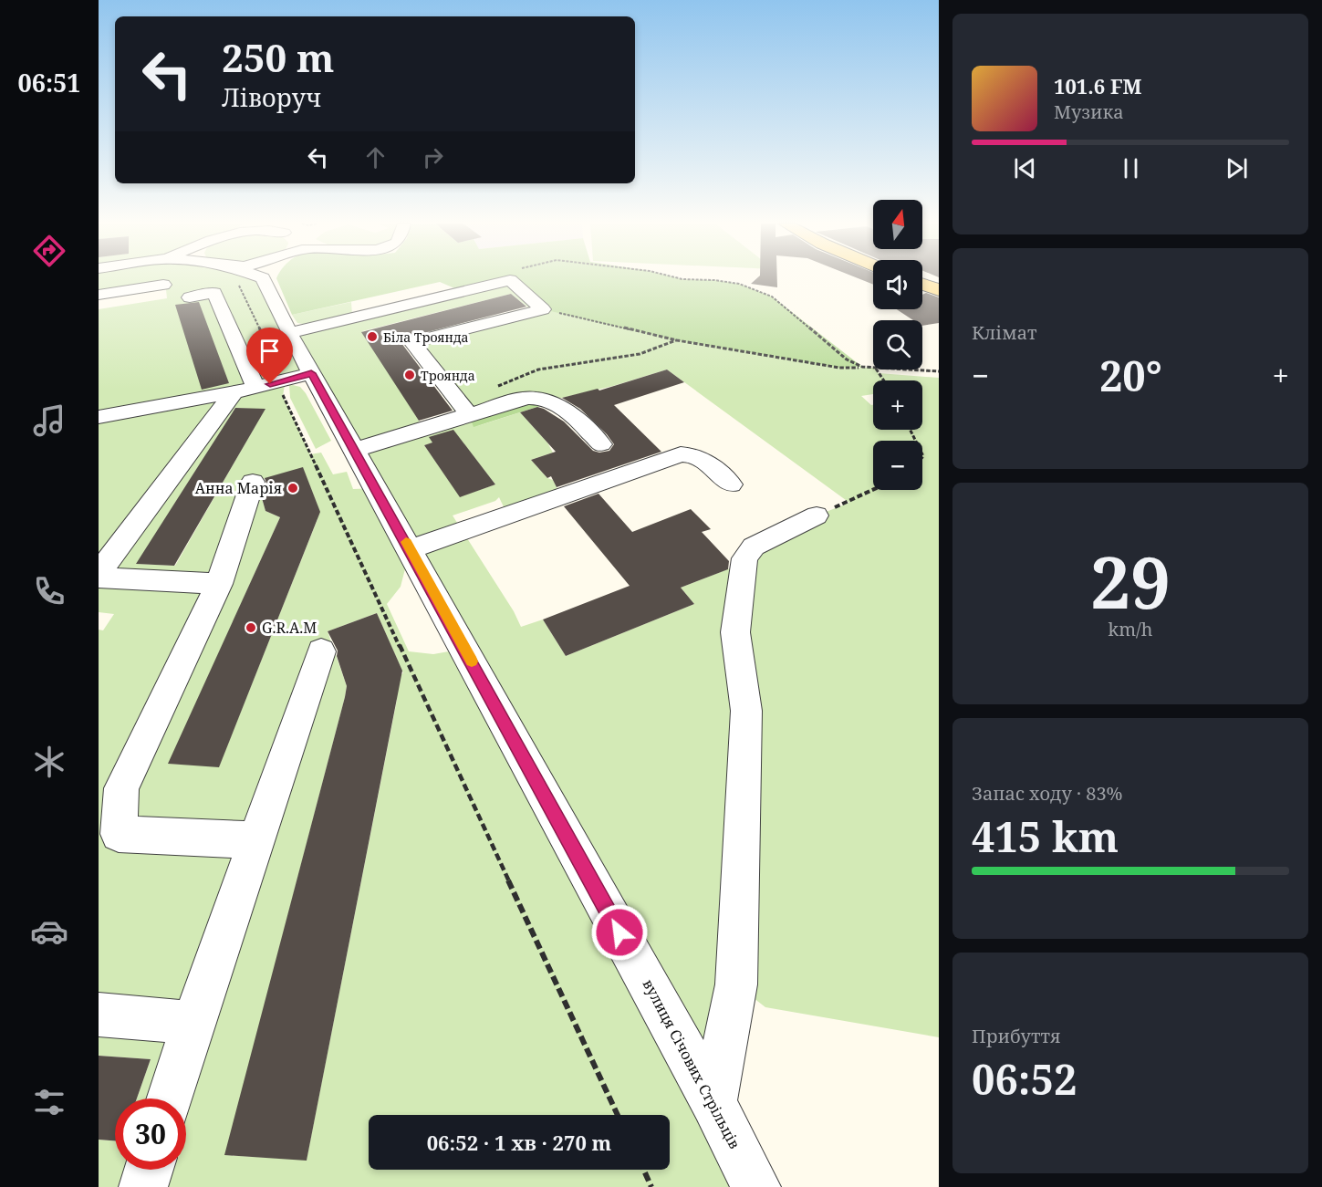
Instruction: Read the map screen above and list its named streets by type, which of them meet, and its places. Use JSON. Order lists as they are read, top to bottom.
{
  "streets": {
    "street": ["вулиця Січових Стрільців"]
  },
  "places": [
    "Біла Троянда",
    "Троянда",
    "Анна Марія",
    "G.R.A.M"
  ],
  "north": "top",
  "page": {
    "tabs": "06:51",
    "turn": ["250 m", "Ліворуч"],
    "song": ["101.6 FM", "Музика"],
    "map_buttons": ["+", "−"],
    "tile": [
      "Клімат",
      ["29", "km/h"],
      ["Запас ходу · 83%", "415 km"],
      ["Прибуття", "06:52"]
    ],
    "heat": ["−", "20°", "+"],
    "limit": "30",
    "trip": "06:52 · 1 хв · 270 m"
  }
}
